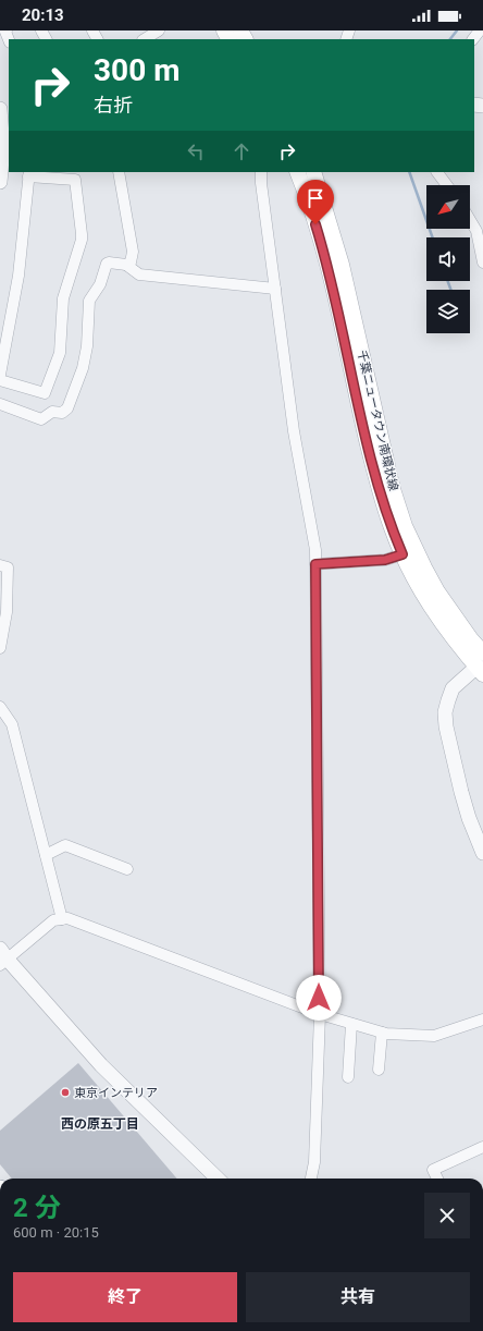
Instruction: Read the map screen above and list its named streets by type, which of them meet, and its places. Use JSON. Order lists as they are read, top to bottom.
{
  "streets": {
    "main road": ["千葉ニュータウン南環状線"]
  },
  "districts": ["西の原五丁目"],
  "places": ["東京インテリア"],
  "north": "bottom left",
  "page": {
    "status": "20:13",
    "turn": ["300 m", "右折"],
    "heading": ["2 分", "600 m · 20:15"],
    "buttons": ["終了", "共有"]
  }
}
